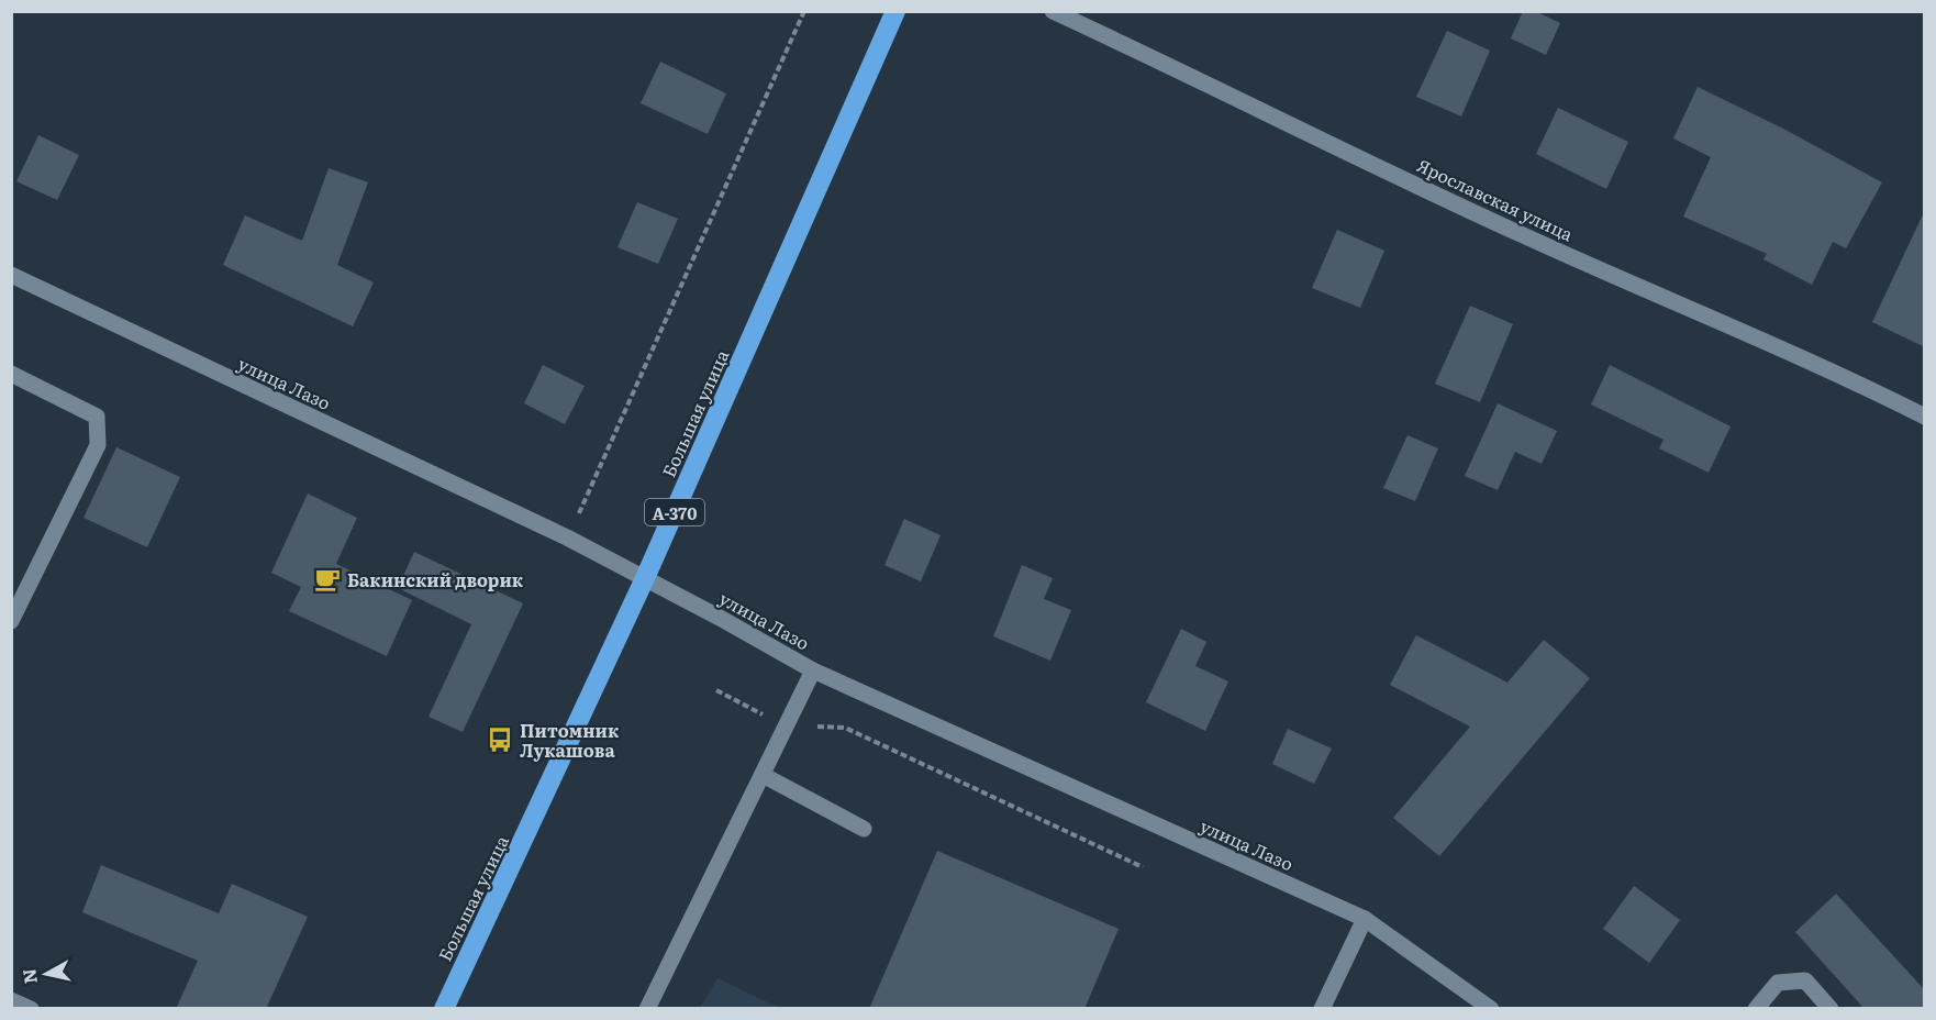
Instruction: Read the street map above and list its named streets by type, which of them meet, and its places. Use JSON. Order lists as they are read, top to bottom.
{
  "streets": {
    "highway": ["Большая улица", "А-370"],
    "street": ["Ярославская улица", "улица Лазо"]
  },
  "crossings": [
    ["улица Лазо", "Большая улица"]
  ],
  "places": {
    "cafe": ["Бакинский дворик"],
    "bus stop": ["Питомник Лукашова"]
  },
  "north": "left"
}
